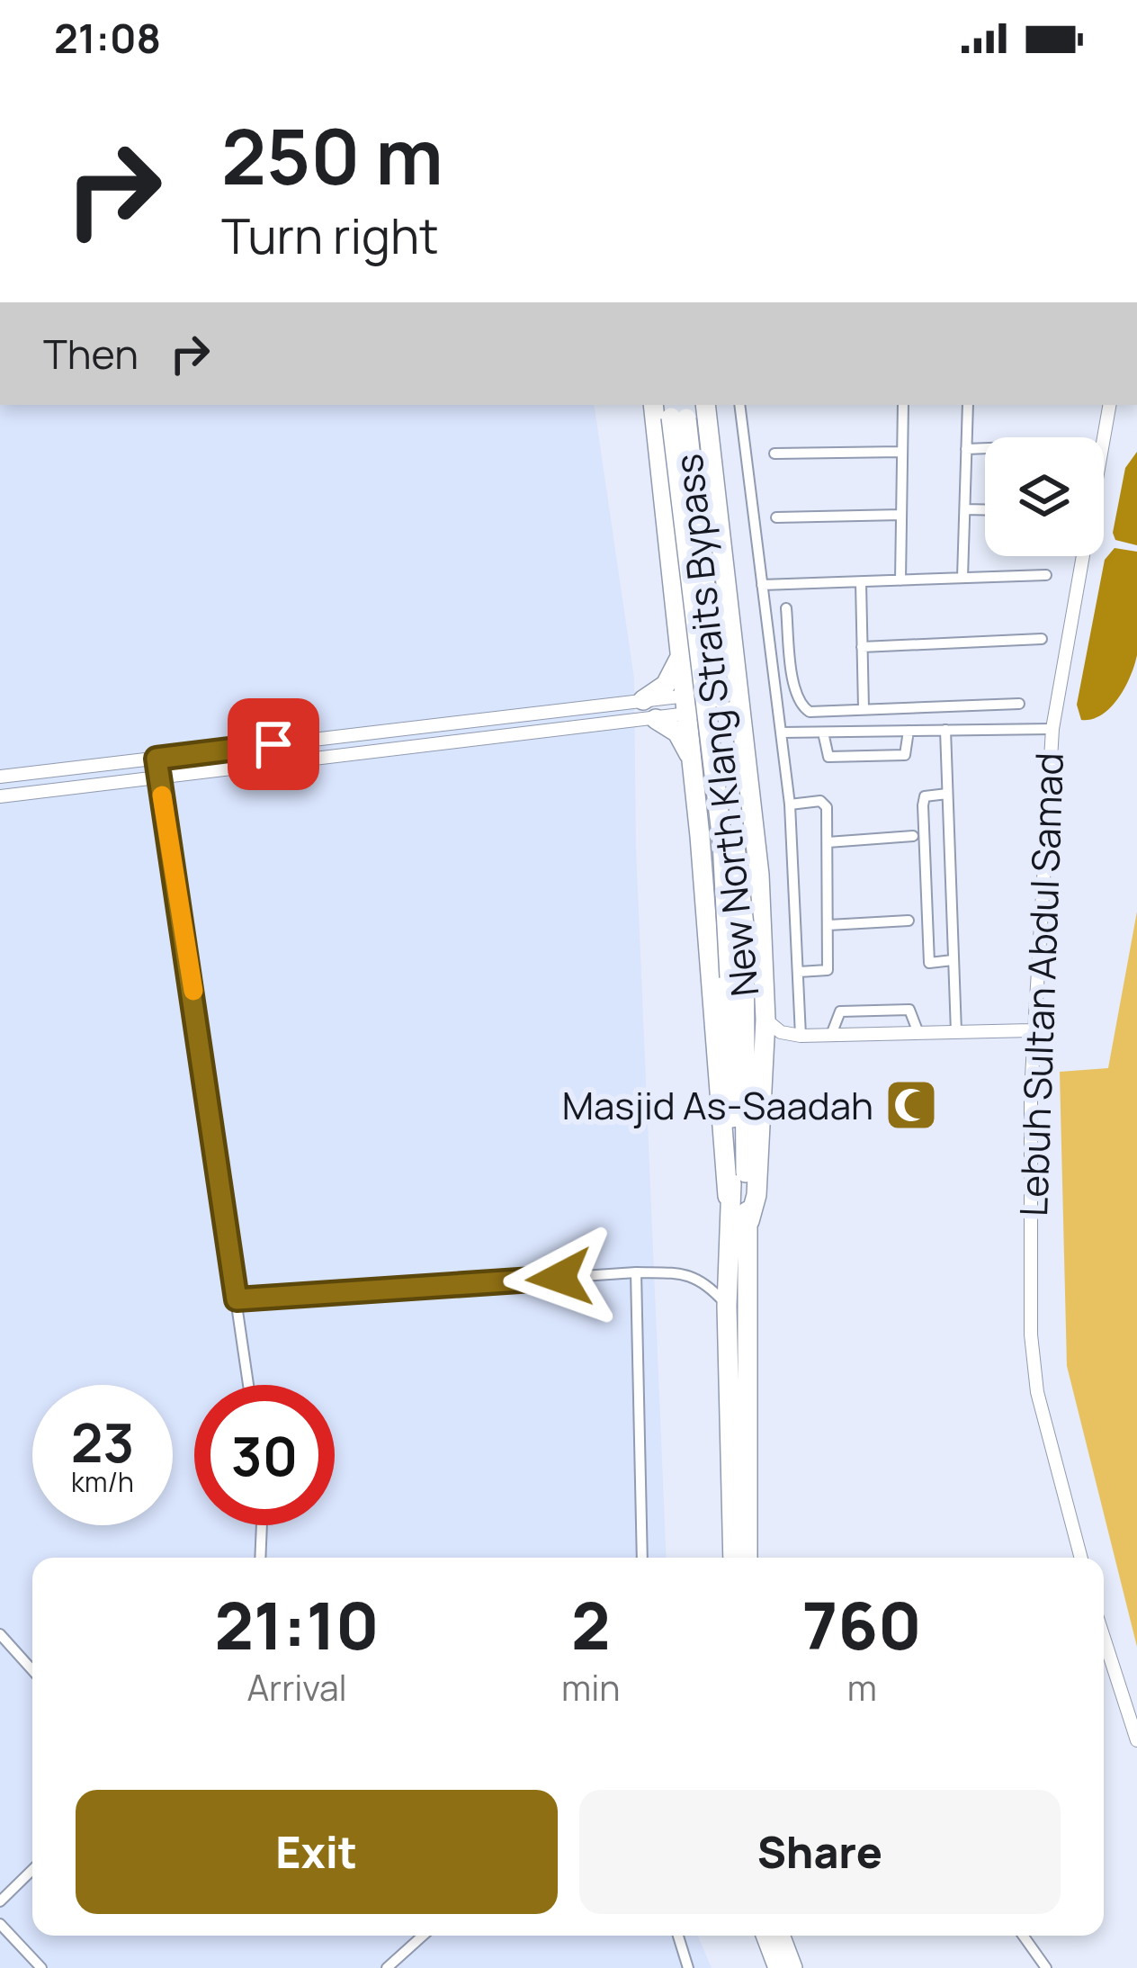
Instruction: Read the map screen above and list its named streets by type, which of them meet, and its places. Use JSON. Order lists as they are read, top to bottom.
{
  "streets": {
    "highway": ["New North Klang Straits Bypass"],
    "street": ["Lebuh Sultan Abdul Samad"]
  },
  "places": {
    "mosque": ["Masjid As-Saadah"]
  },
  "page": {
    "status": "21:08",
    "turn": ["250 m", "Turn right"],
    "then": "Then",
    "speed": "23 km/h",
    "limit": "30",
    "eta": [
      "21:10",
      "Arrival",
      "2",
      "min",
      "760",
      "m"
    ],
    "buttons": ["Exit", "Share"]
  }
}
